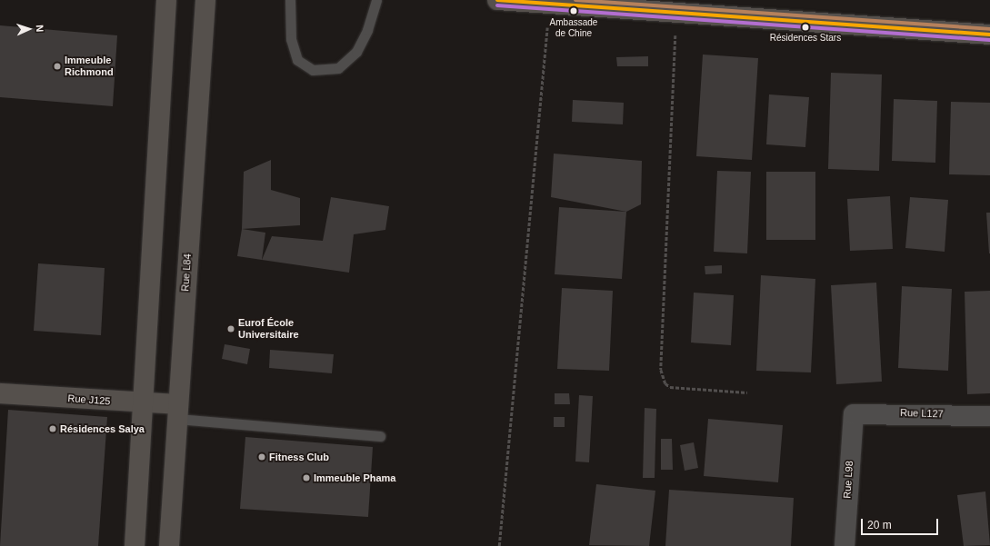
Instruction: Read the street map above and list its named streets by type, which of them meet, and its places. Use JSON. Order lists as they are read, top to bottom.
{
  "streets": {
    "main road": ["Rue L84", "Rue J125"],
    "street": ["Rue L127", "Rue L98"]
  },
  "crossings": [
    ["Rue L84", "Rue J125"],
    ["Rue L127", "Rue L98"]
  ],
  "places": [
    "Ambassade de Chine",
    "Résidences Stars",
    "Immeuble Richmond",
    "Eurof École Universitaire",
    "Résidences Salya",
    "Fitness Club",
    "Immeuble Phama"
  ],
  "scale_bar": "20 m",
  "north": "right"
}
